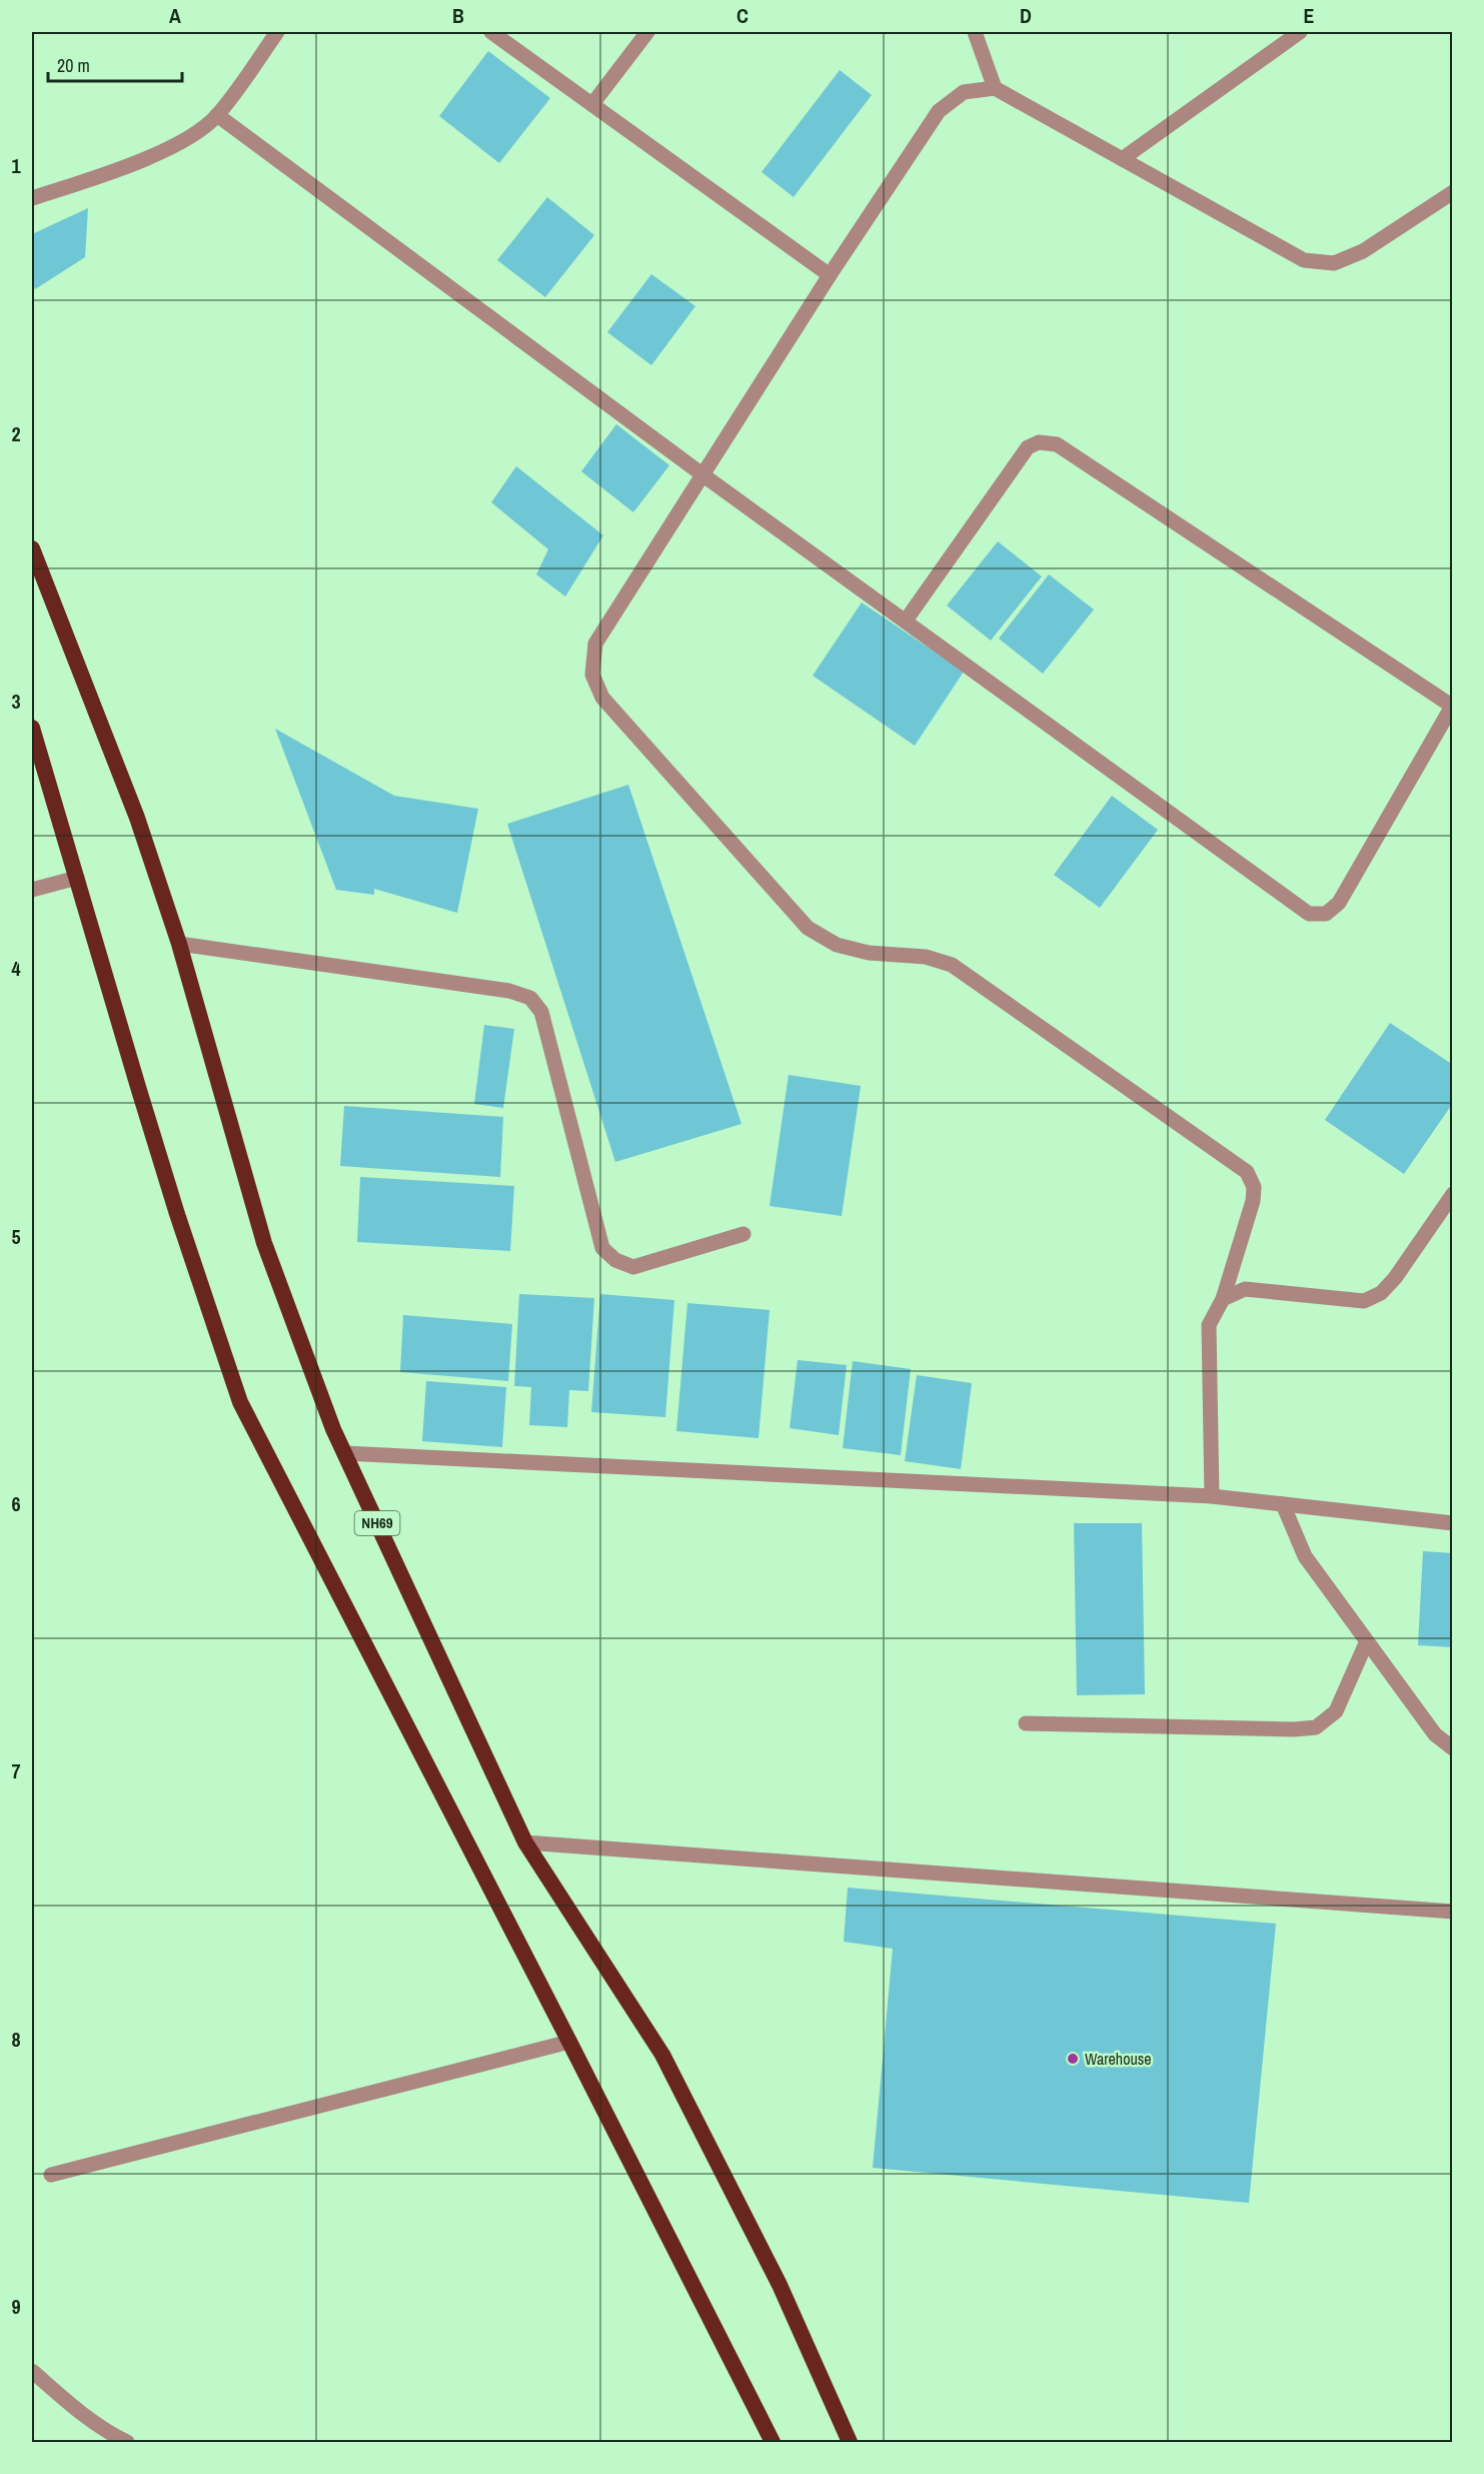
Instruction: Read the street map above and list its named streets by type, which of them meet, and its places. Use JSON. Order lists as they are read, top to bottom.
{
  "streets": {
    "highway": ["NH69"]
  },
  "places": ["Warehouse"],
  "scale_bar": "20 m",
  "grid": {
    "columns": [
      "A",
      "B",
      "C",
      "D",
      "E"
    ],
    "rows": [
      "1",
      "2",
      "3",
      "4",
      "5",
      "6",
      "7",
      "8",
      "9"
    ]
  }
}
